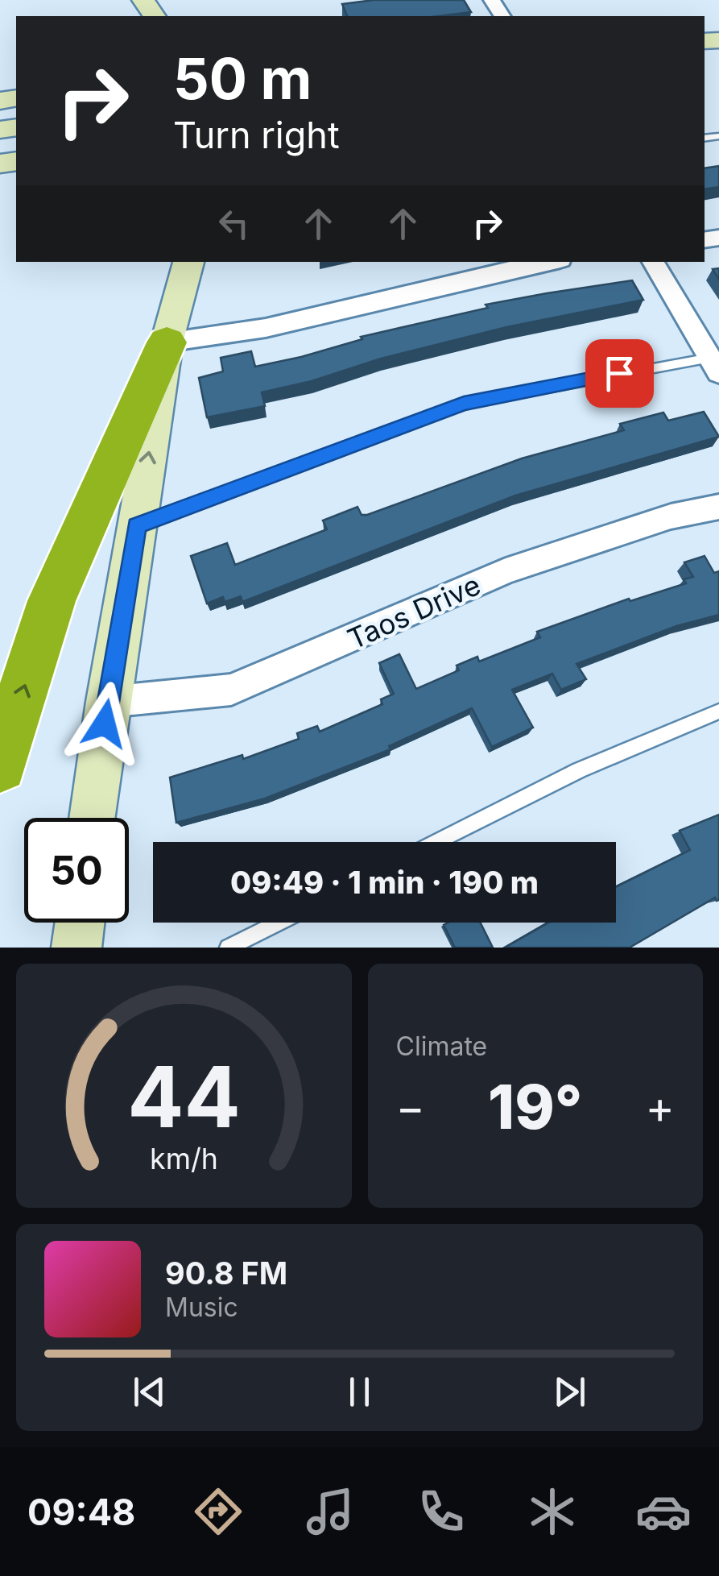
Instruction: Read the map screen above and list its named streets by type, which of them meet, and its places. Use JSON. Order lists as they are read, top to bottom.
{
  "streets": {
    "street": ["Taos Drive"]
  },
  "page": {
    "turn": ["50 m", "Turn right"],
    "limit": "50",
    "trip": "09:49 · 1 min · 190 m",
    "tile": "Climate",
    "heat": ["−", "19°", "+"],
    "song": ["90.8 FM", "Music"],
    "tabs": "09:48",
    "gauge": ["44", "km/h"]
  }
}
